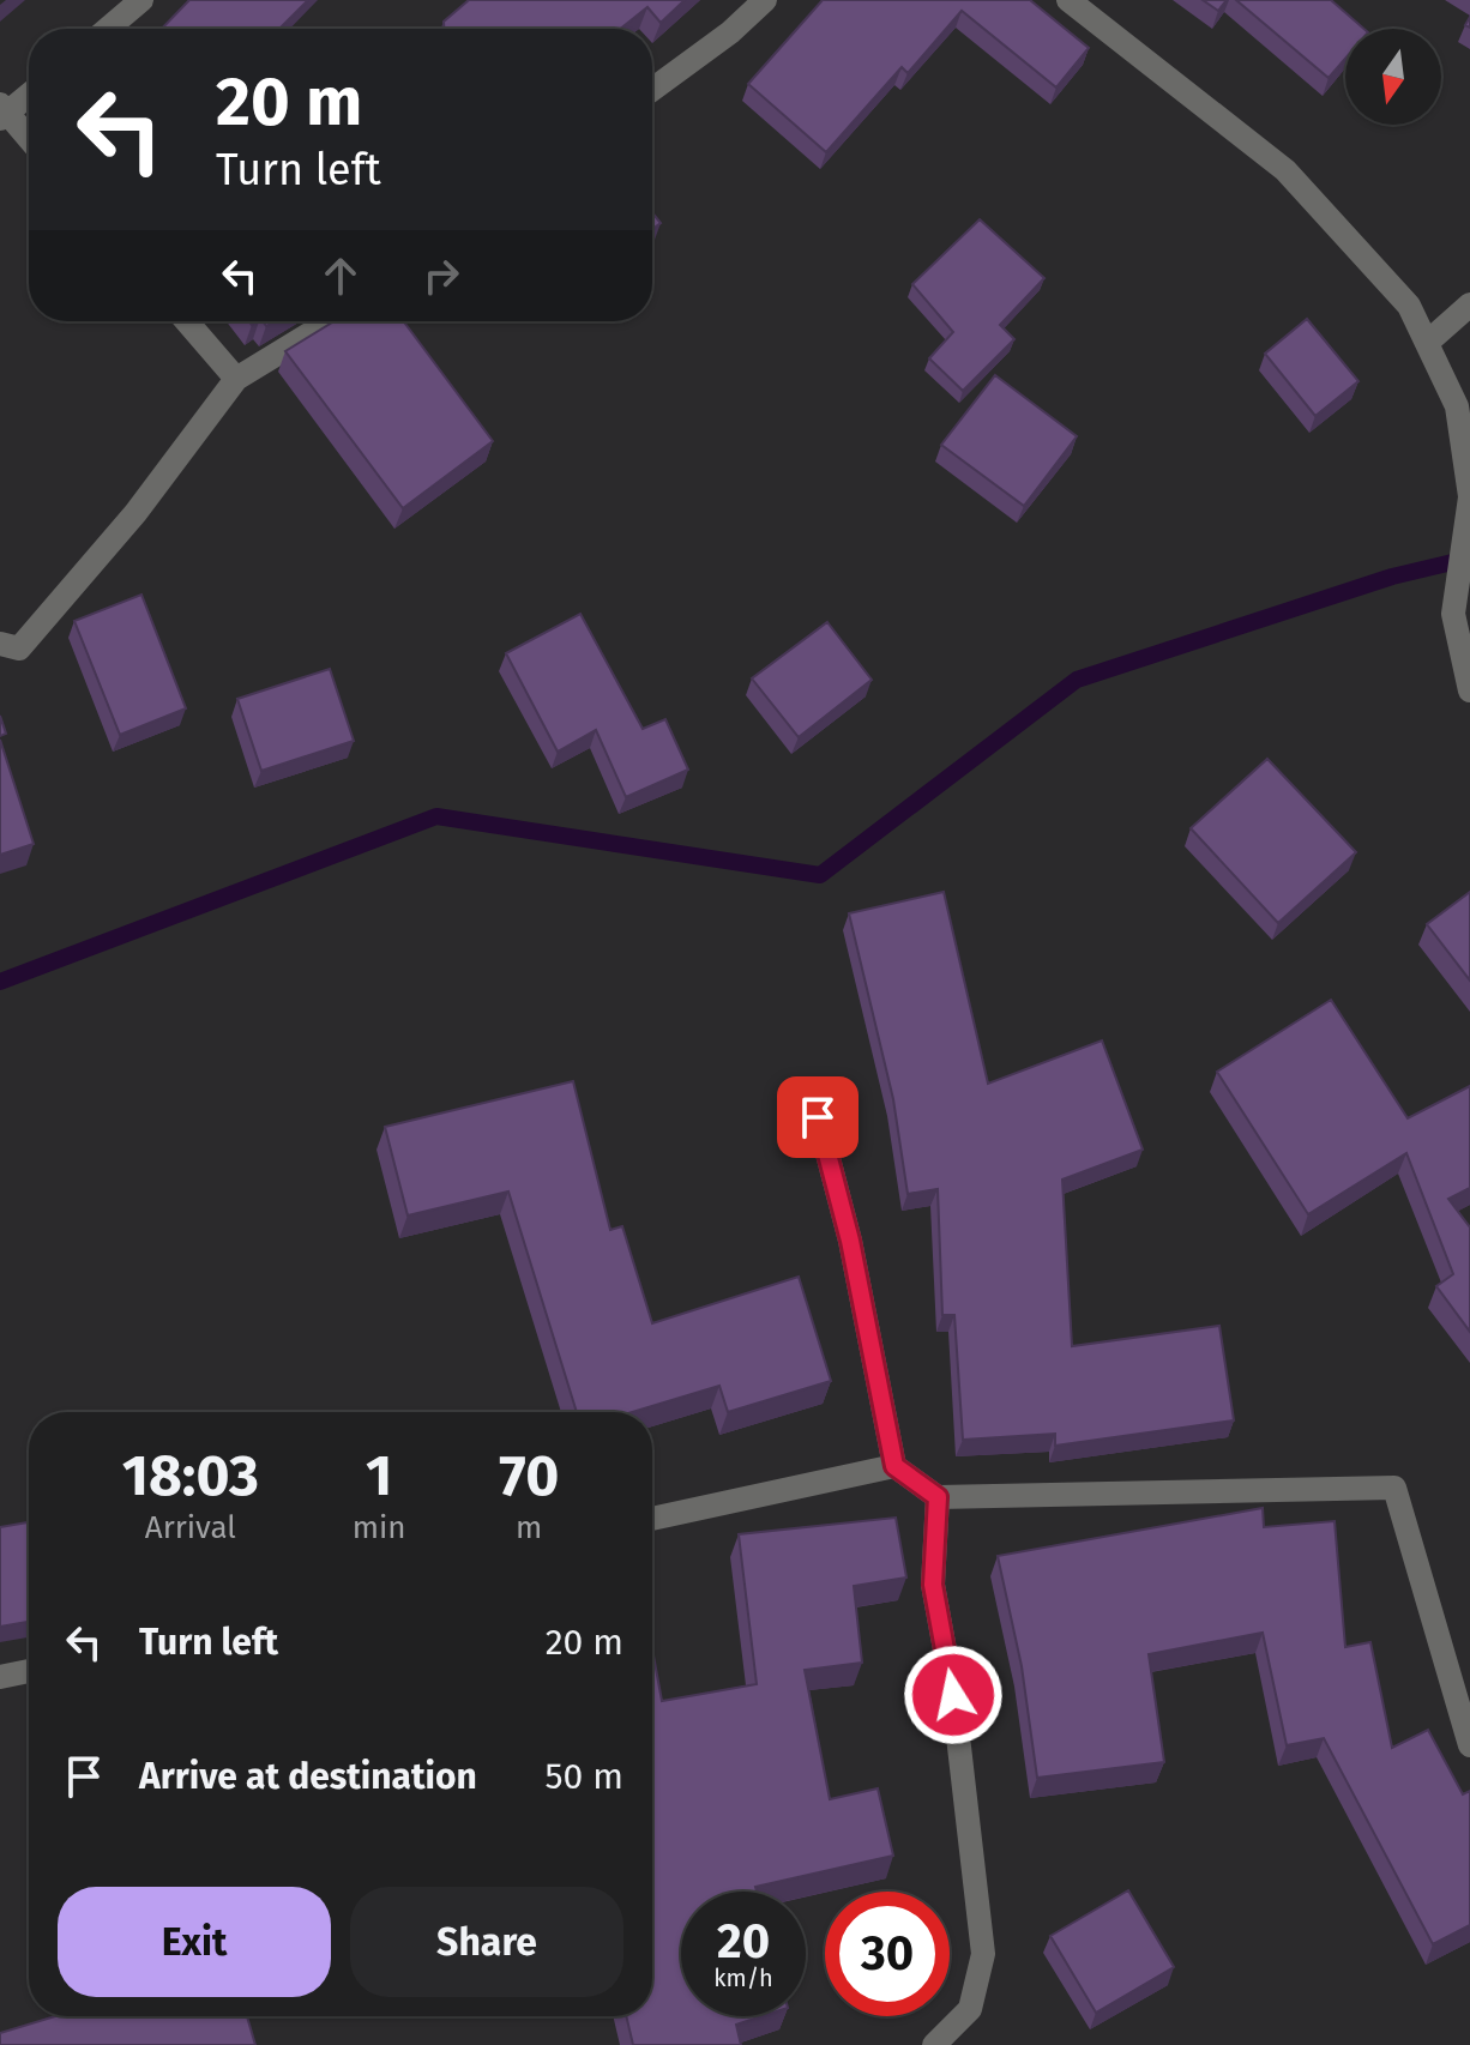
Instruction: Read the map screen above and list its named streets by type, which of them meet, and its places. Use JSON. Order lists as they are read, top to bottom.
{
  "north": "bottom",
  "page": {
    "turn": ["20 m", "Turn left"],
    "eta": [
      "18:03",
      "Arrival",
      "1",
      "min",
      "70",
      "m"
    ],
    "list": [
      {
        "name": "Turn left",
        "value": "20 m"
      },
      {
        "name": "Arrive at destination",
        "value": "50 m"
      }
    ],
    "buttons": ["Exit", "Share"],
    "speed": "20 km/h",
    "limit": "30"
  }
}
